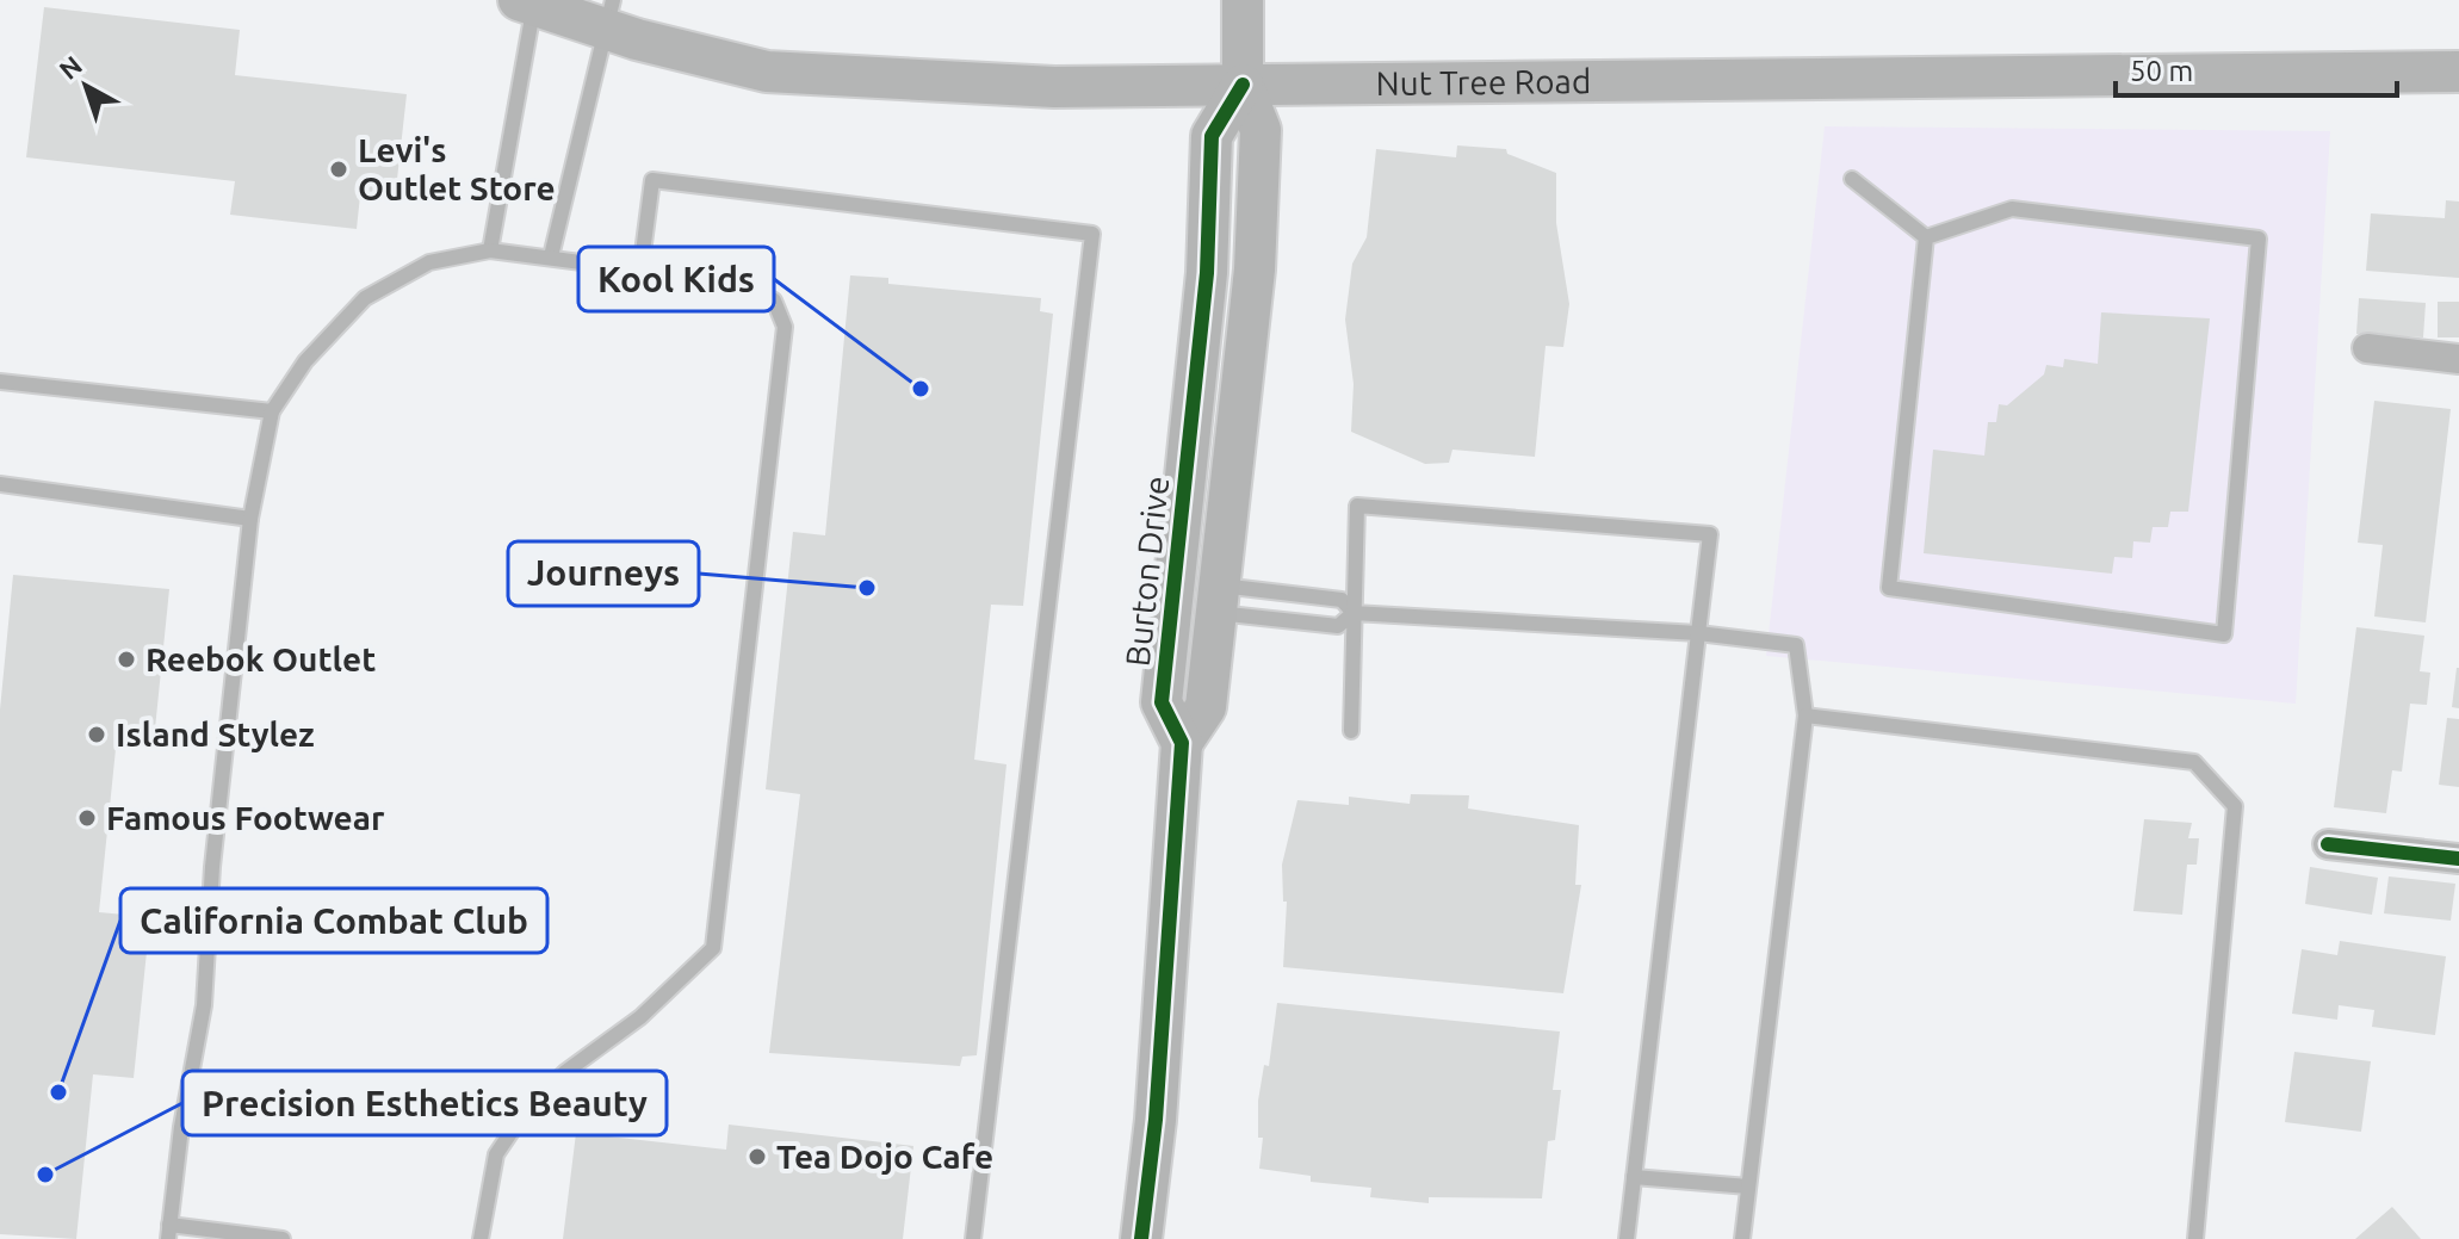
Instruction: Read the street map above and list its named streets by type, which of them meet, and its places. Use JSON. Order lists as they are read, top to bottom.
{
  "streets": {
    "main road": ["Nut Tree Road", "Burton Drive"]
  },
  "crossings": [
    ["Nut Tree Road", "Burton Drive"]
  ],
  "places": [
    "Levi's Outlet Store",
    "Kool Kids",
    "Journeys",
    "Reebok Outlet",
    "Island Stylez",
    "Famous Footwear",
    "California Combat Club",
    "Tea Dojo Cafe",
    "Precision Esthetics Beauty"
  ],
  "scale_bar": "50 m",
  "north": "top left"
}
